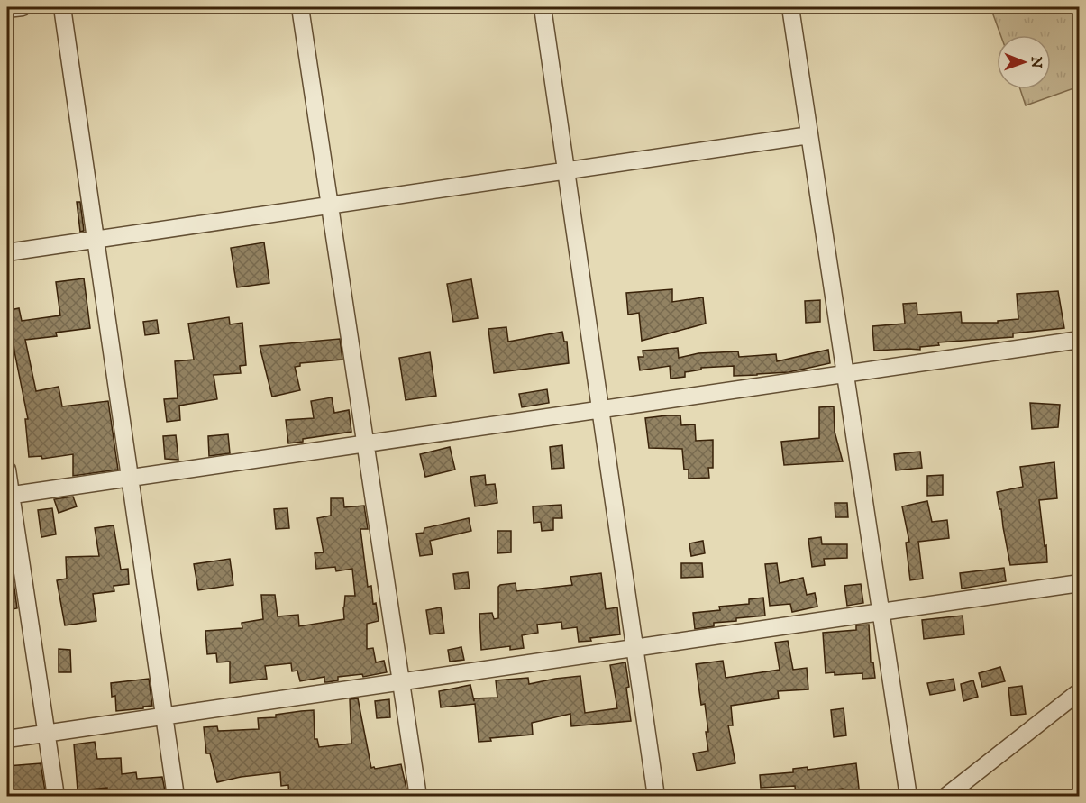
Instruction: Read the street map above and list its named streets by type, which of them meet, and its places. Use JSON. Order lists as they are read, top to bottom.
{
  "north": "right"
}
